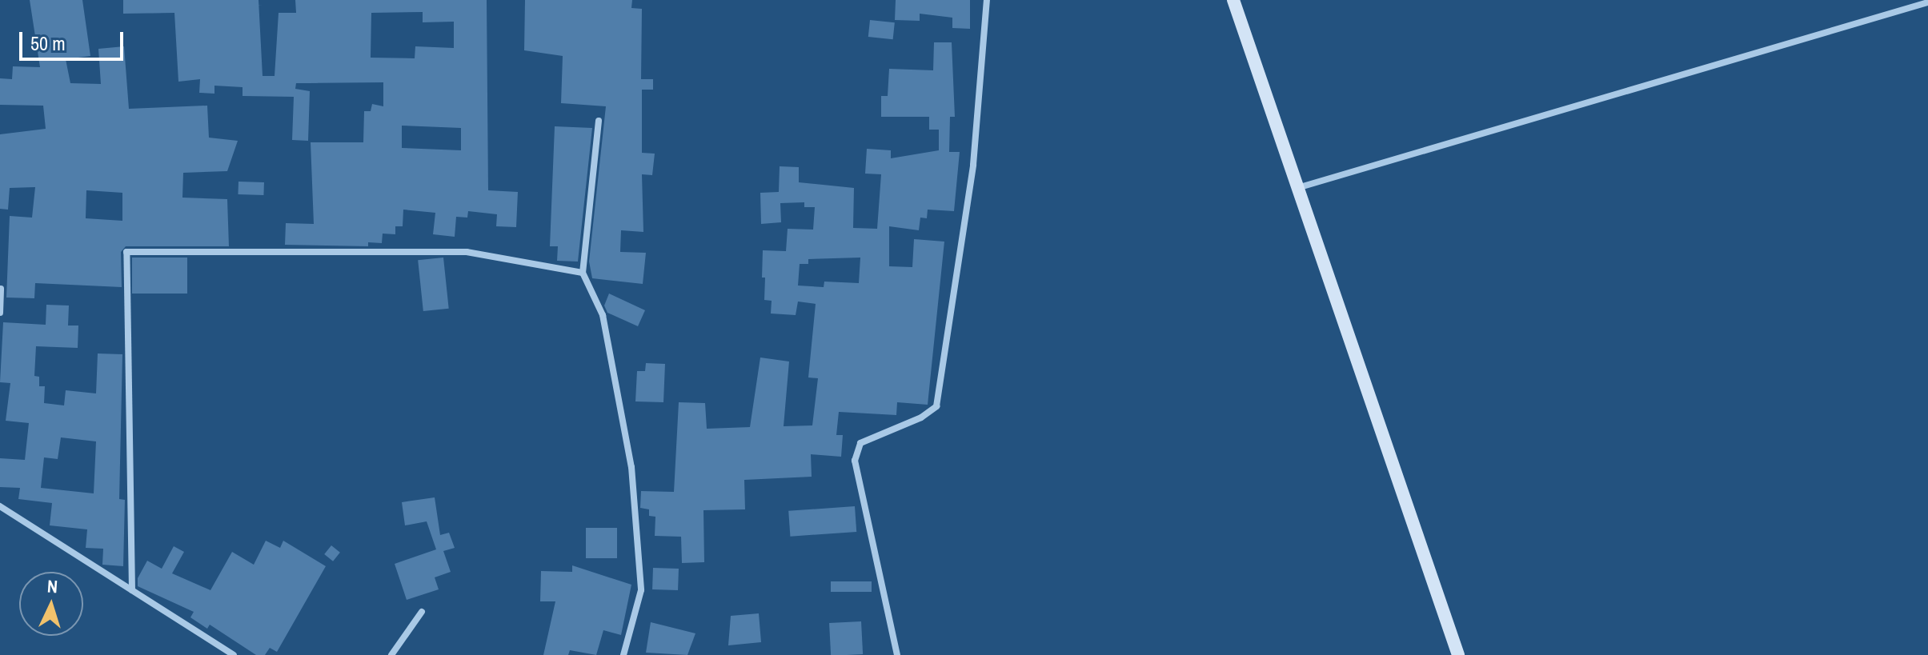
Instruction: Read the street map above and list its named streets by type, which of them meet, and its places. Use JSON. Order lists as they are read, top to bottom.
{
  "scale_bar": "50 m",
  "north": "top"
}
